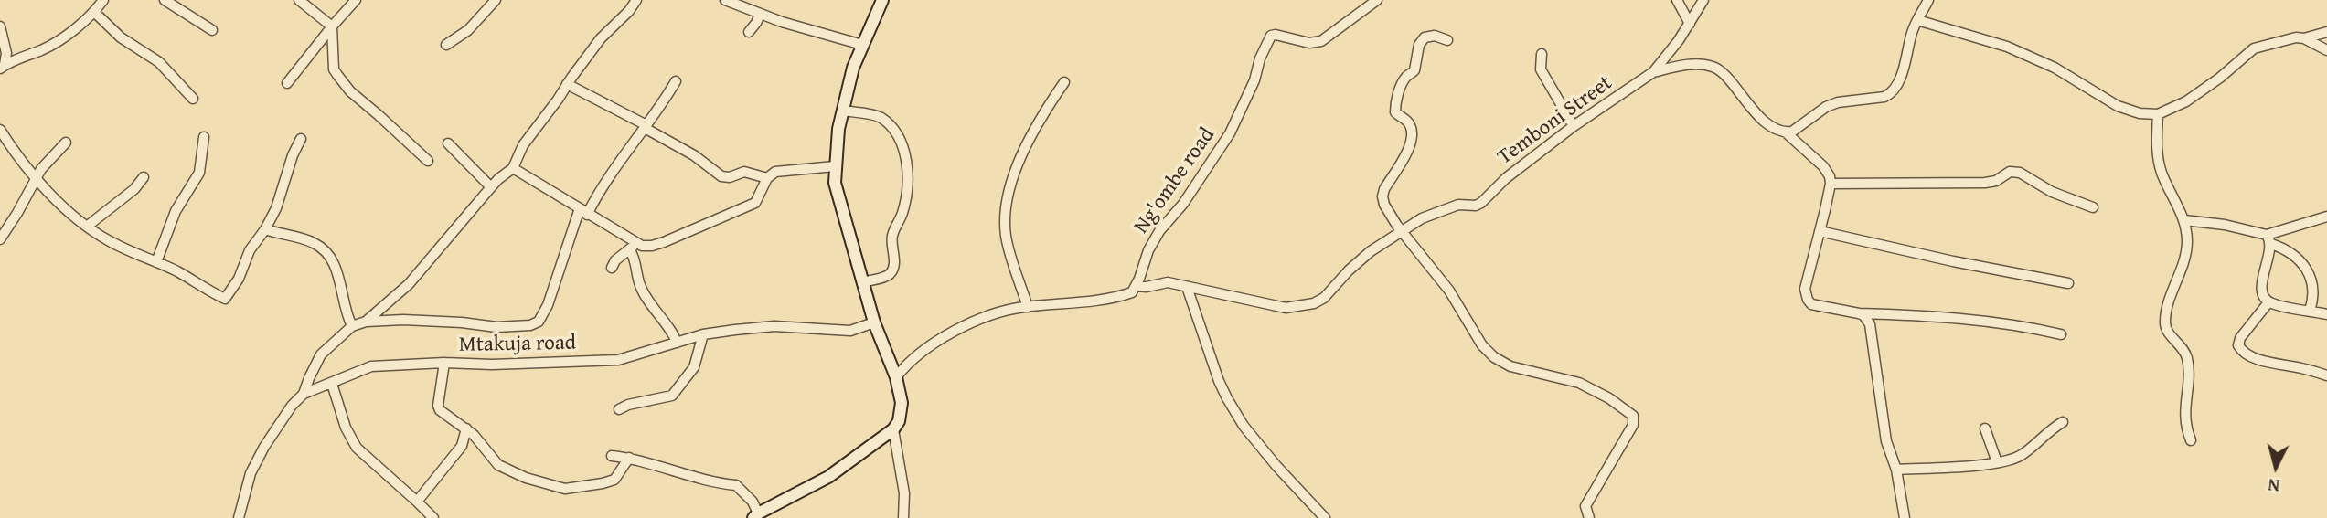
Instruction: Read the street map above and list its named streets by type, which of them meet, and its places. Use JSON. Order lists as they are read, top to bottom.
{
  "streets": {
    "street": ["Temboni Street", "Ng'ombe road", "Mtakuja road"]
  },
  "crossings": [
    ["Temboni Street", "Ng'ombe road"]
  ],
  "north": "bottom"
}
